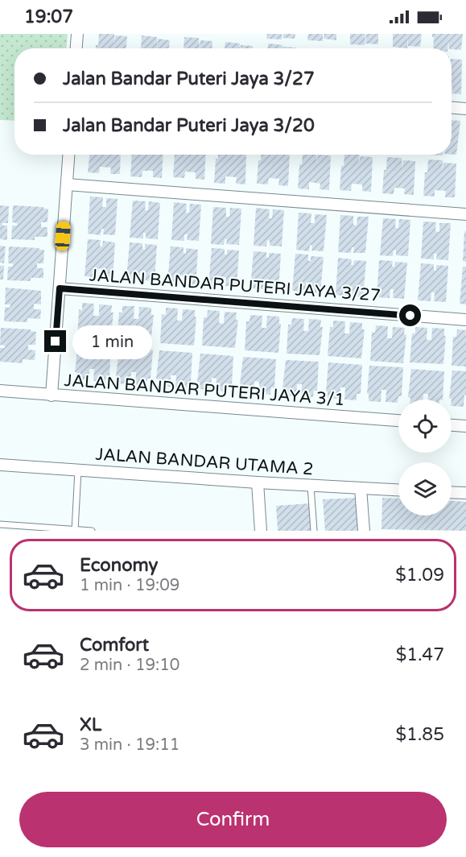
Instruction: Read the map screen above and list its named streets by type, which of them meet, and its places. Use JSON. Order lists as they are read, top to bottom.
{
  "streets": {
    "street": ["JALAN BANDAR PUTERI JAYA 3/27", "JALAN BANDAR PUTERI JAYA 3/1", "JALAN BANDAR UTAMA 2"]
  },
  "page": {
    "status": "19:07",
    "banner": ["Jalan Bandar Puteri Jaya 3/27", "Jalan Bandar Puteri Jaya 3/20"],
    "bubble": "1 min",
    "list": [
      {
        "name": "Economy",
        "note": "1 min · 19:09",
        "value": "$1.09"
      },
      {
        "name": "Comfort",
        "note": "2 min · 19:10",
        "value": "$1.47"
      },
      {
        "name": "XL",
        "note": "3 min · 19:11",
        "value": "$1.85"
      }
    ],
    "buttons": "Confirm"
  }
}
